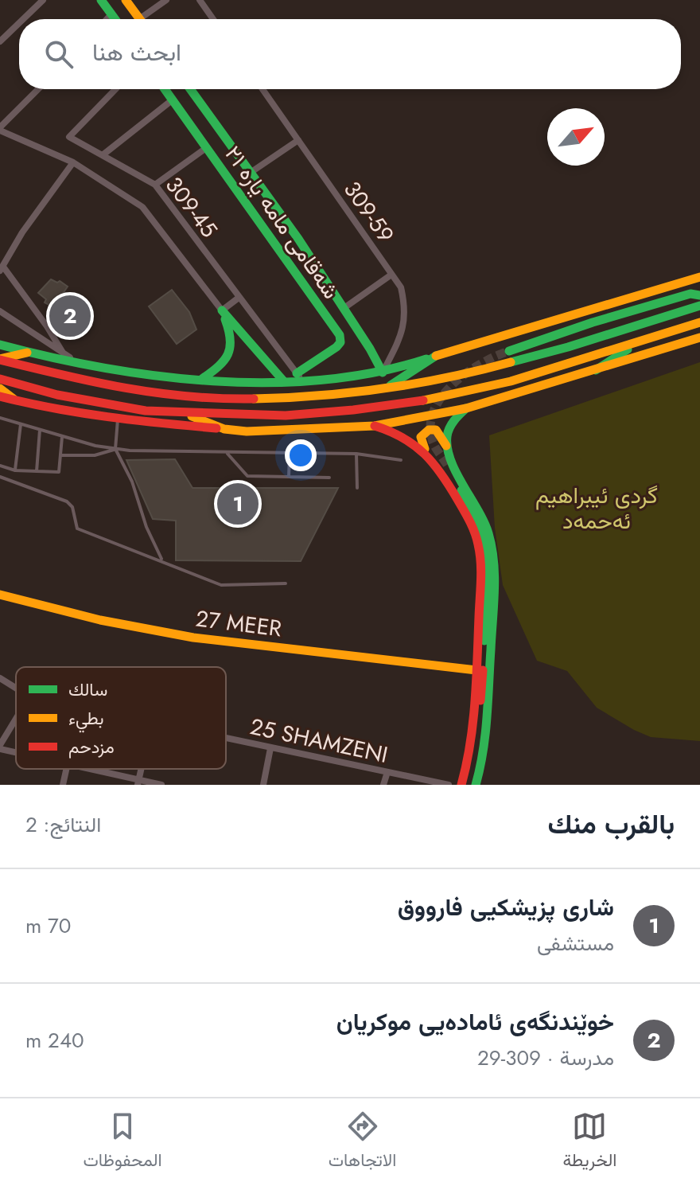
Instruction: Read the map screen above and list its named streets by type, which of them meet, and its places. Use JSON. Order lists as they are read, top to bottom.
{
  "streets": {
    "main road": ["شەقامی مامە یارە ٢١", "27 MEER"],
    "street": ["309-45", "309-59", "25 SHAMZENI"]
  },
  "crossings": [
    ["309-45", "شەقامی مامە یارە ٢١"],
    ["309-59", "شەقامی مامە یارە ٢١"]
  ],
  "parks": ["گردی ئیبراھیم ئەحمەد"],
  "legend": ["سالك", "بطيء", "مزدحم"],
  "north": "top right",
  "page": {
    "search": "ابحث هنا",
    "pins": ["2", "1"],
    "heading": ["بالقرب منك", "النتائج: 2"],
    "list": [
      {
        "mark": "1",
        "name": "شاری پزیشکیی فارووق",
        "note": "مستشفى",
        "value": "70 m"
      },
      {
        "mark": "2",
        "name": "خوێندنگەی ئامادەیی موکریان",
        "note": "مدرسة · 309-29",
        "value": "240 m"
      }
    ],
    "nav": ["الخريطة", "الاتجاهات", "المحفوظات"]
  }
}
